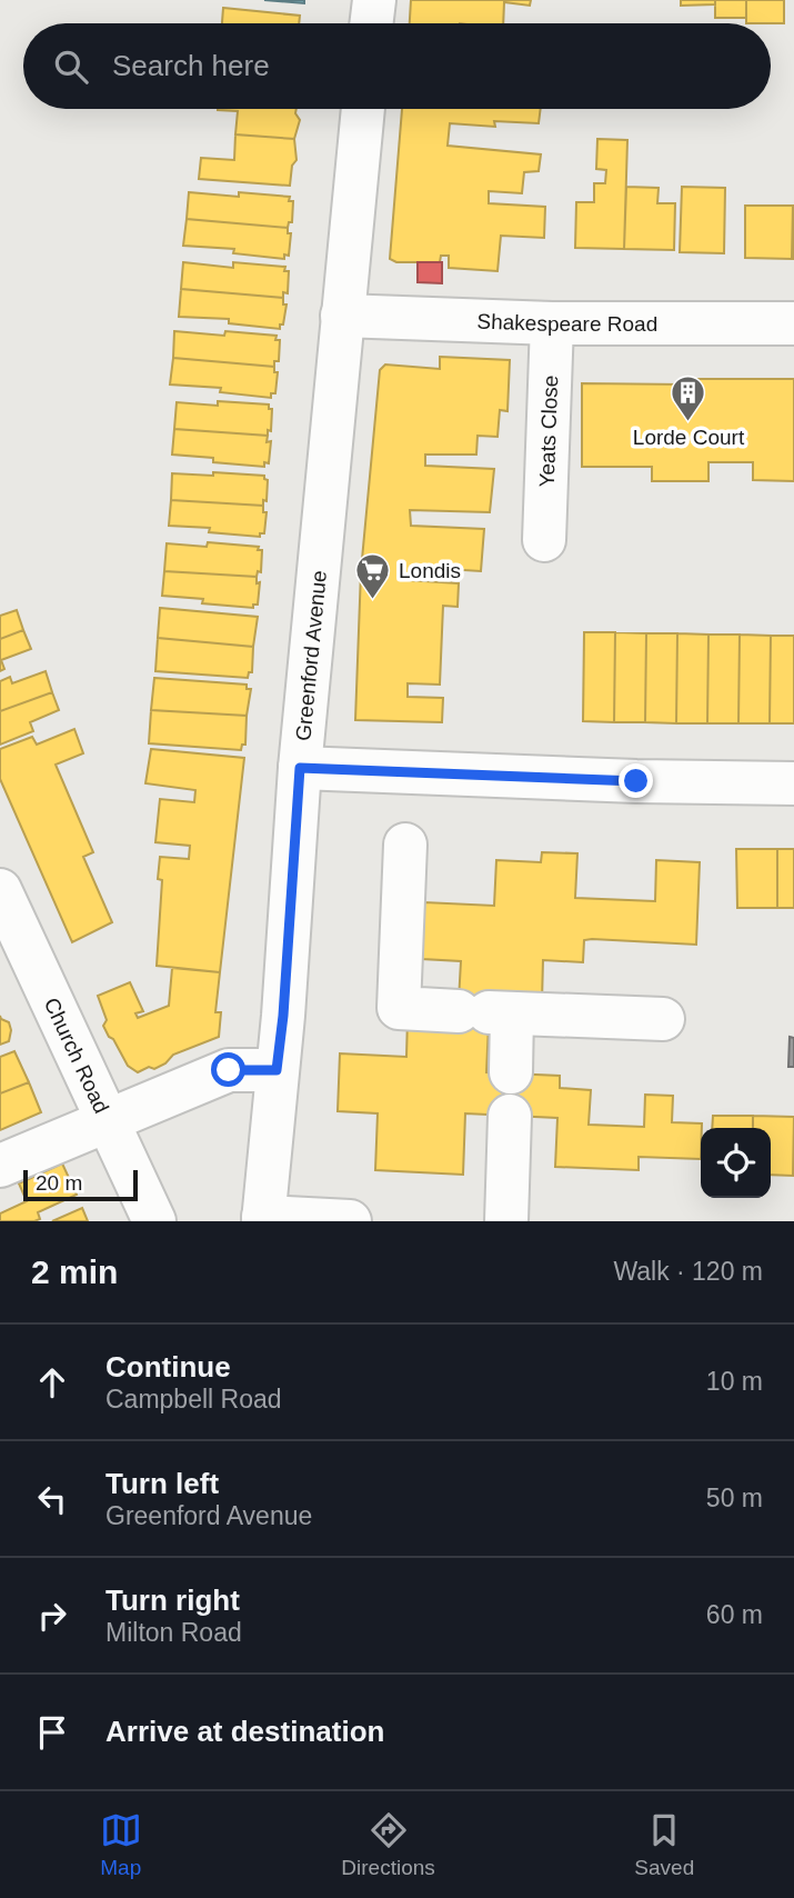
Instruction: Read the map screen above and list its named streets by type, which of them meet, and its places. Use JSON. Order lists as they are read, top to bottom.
{
  "streets": {
    "street": [
      "Shakespeare Road",
      "Yeats Close",
      "Greenford Avenue",
      "Church Road"
    ]
  },
  "crossings": [
    ["Shakespeare Road", "Yeats Close"],
    ["Shakespeare Road", "Greenford Avenue"]
  ],
  "places": {
    "building": ["Lorde Court"],
    "supermarket": ["Londis"]
  },
  "scale_bar": "20 m",
  "page": {
    "search": "Search here",
    "scale": "20 m",
    "heading": ["2 min", "Walk · 120 m"],
    "list": [
      ["Continue", "Campbell Road", "10 m"],
      ["Turn left", "Greenford Avenue", "50 m"],
      ["Turn right", "Milton Road", "60 m"],
      "Arrive at destination"
    ],
    "nav": ["Map", "Directions", "Saved"]
  }
}
